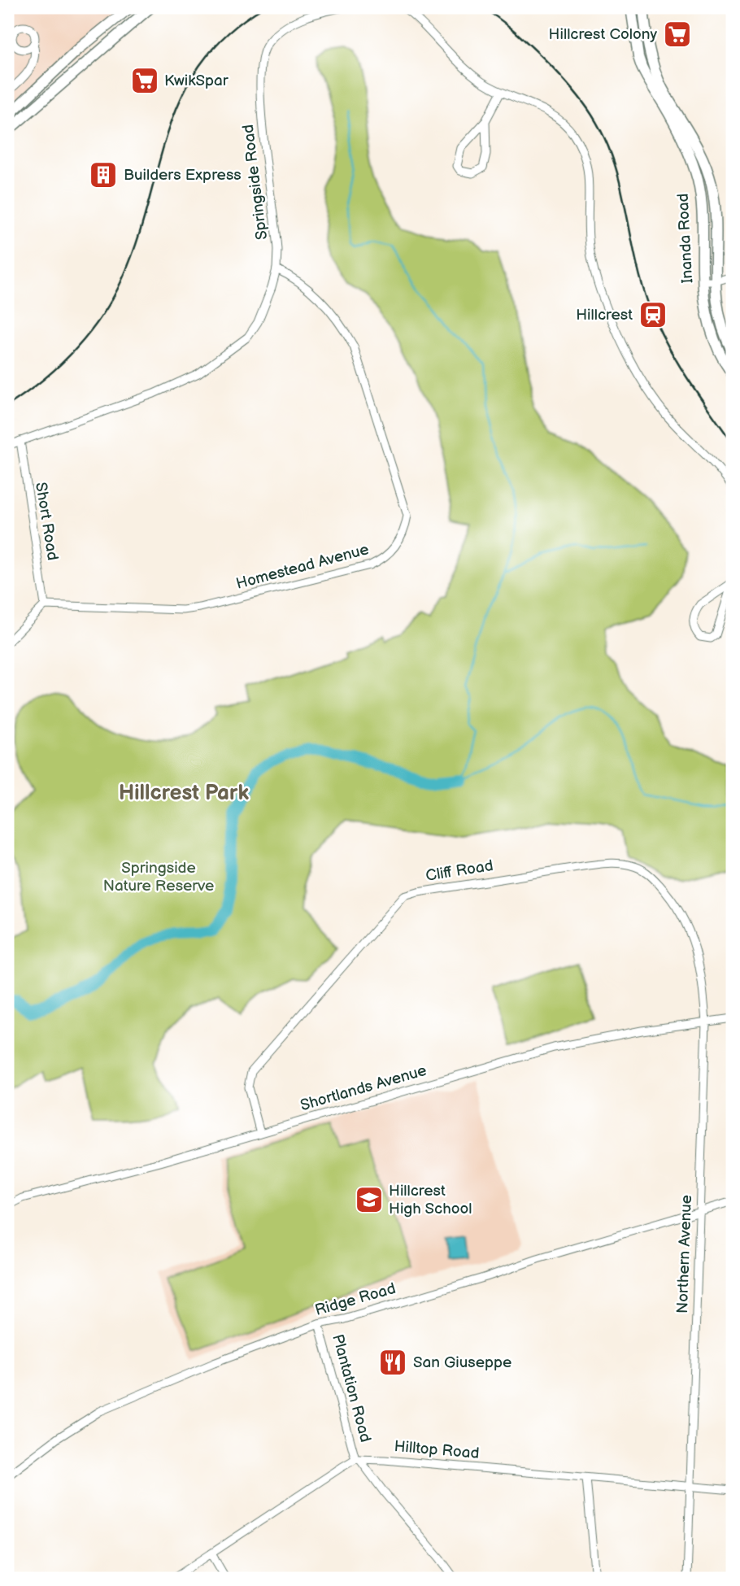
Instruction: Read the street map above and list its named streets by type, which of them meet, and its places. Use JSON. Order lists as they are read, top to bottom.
{
  "streets": {
    "main road": ["Inanda Road"],
    "street": [
      "Springside Road",
      "Short Road",
      "Homestead Avenue",
      "Cliff Road",
      "Shortlands Avenue",
      "Northern Avenue",
      "Ridge Road",
      "Plantation Road",
      "Hilltop Road"
    ]
  },
  "crossings": [
    ["Springside Road", "Short Road"],
    ["Springside Road", "Homestead Avenue"],
    ["Short Road", "Homestead Avenue"],
    ["Cliff Road", "Shortlands Avenue"],
    ["Cliff Road", "Northern Avenue"],
    ["Shortlands Avenue", "Northern Avenue"],
    ["Northern Avenue", "Ridge Road"],
    ["Northern Avenue", "Hilltop Road"],
    ["Ridge Road", "Plantation Road"],
    ["Plantation Road", "Hilltop Road"]
  ],
  "districts": ["Hillcrest Park"],
  "parks": ["Springside Nature Reserve"],
  "places": {
    "supermarket": ["Hillcrest Colony", "KwikSpar"],
    "building": ["Builders Express"],
    "station": ["Hillcrest"],
    "school or university": ["Hillcrest High School"],
    "restaurant": ["San Giuseppe"]
  }
}
